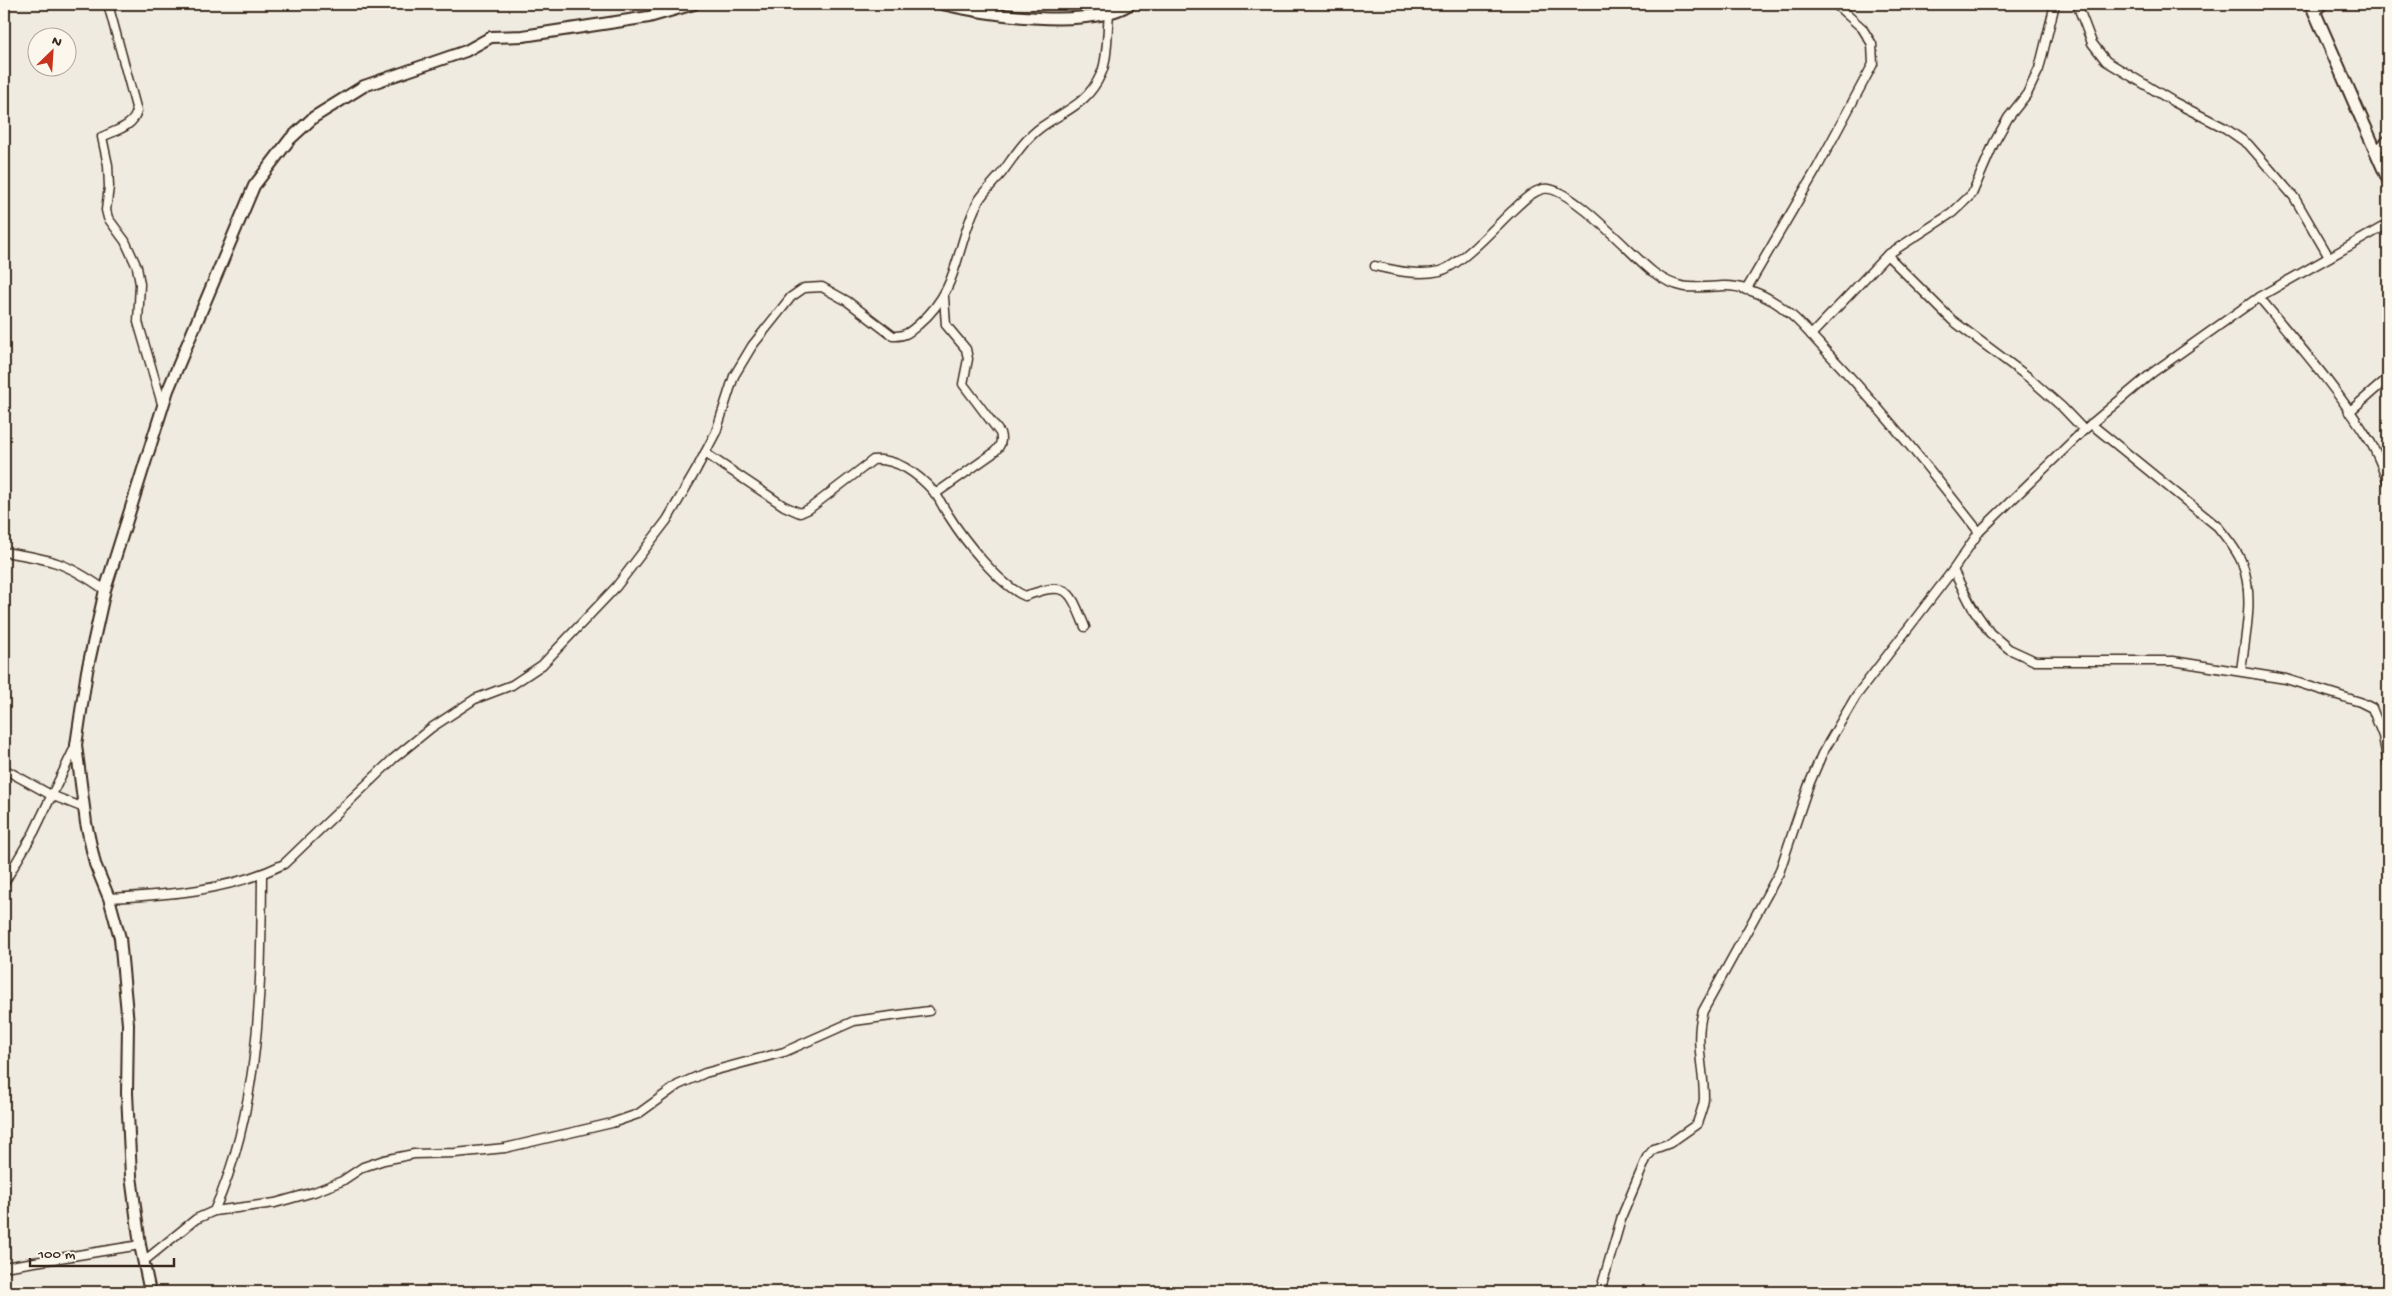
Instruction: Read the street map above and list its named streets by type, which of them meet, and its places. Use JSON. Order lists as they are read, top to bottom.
{
  "scale_bar": "100 m",
  "north": "top right"
}
